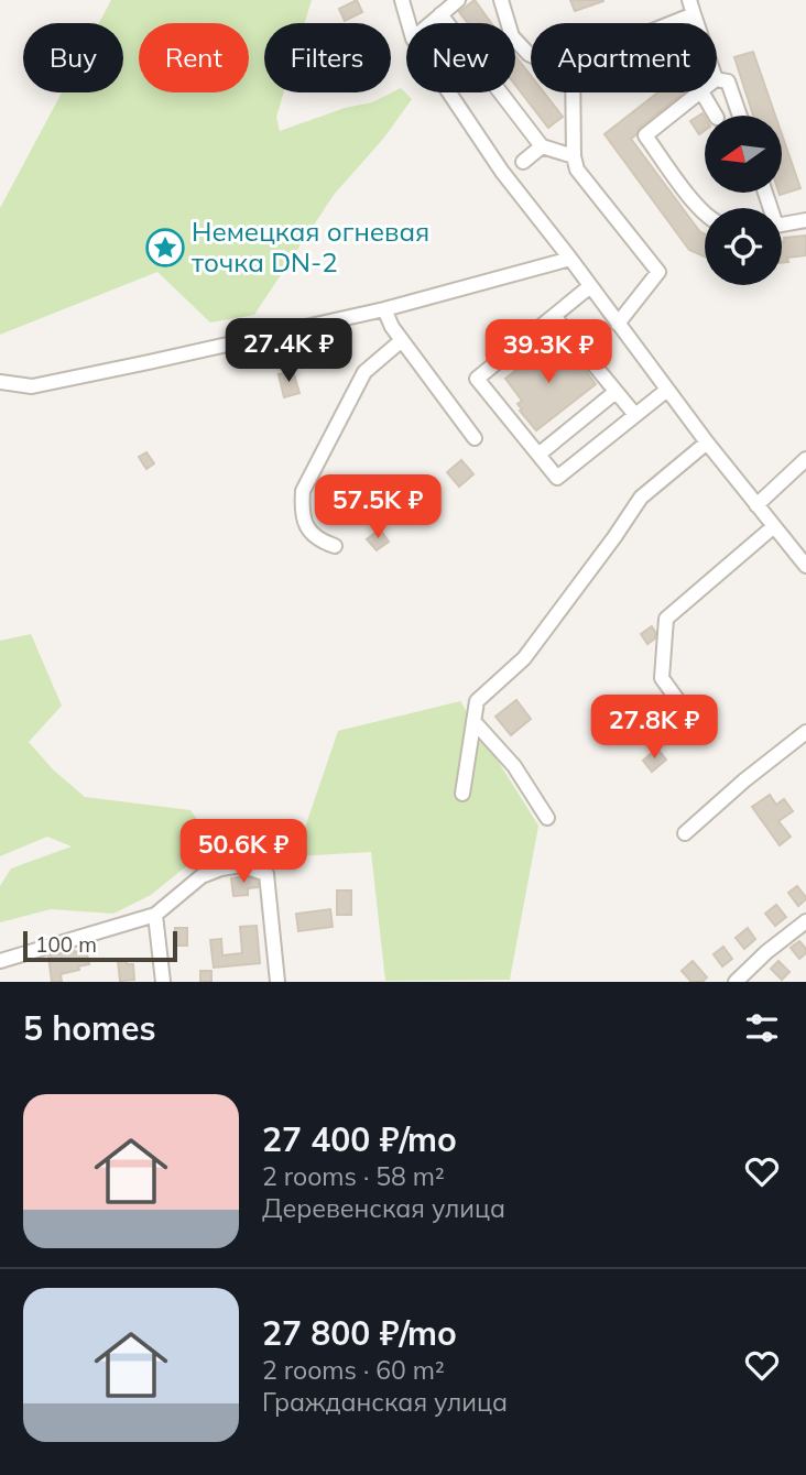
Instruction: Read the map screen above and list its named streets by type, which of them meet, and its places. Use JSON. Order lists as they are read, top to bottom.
{
  "places": {
    "place": ["Немецкая огневая точка DN-2"]
  },
  "scale_bar": "100 m",
  "north": "left",
  "page": {
    "chip": [
      "Buy",
      "Rent",
      "Filters",
      "New",
      "Apartment"
    ],
    "price": [
      "27.4K ₽",
      "39.3K ₽",
      "57.5K ₽",
      "27.8K ₽",
      "50.6K ₽"
    ],
    "scale": "100 m",
    "heading": "5 homes",
    "list": [
      {
        "name": "27 400 ₽/mo",
        "note": "2 rooms · 58 m² · Деревенская улица"
      },
      {
        "name": "27 800 ₽/mo",
        "note": "2 rooms · 60 m² · Гражданская улица"
      }
    ]
  }
}
